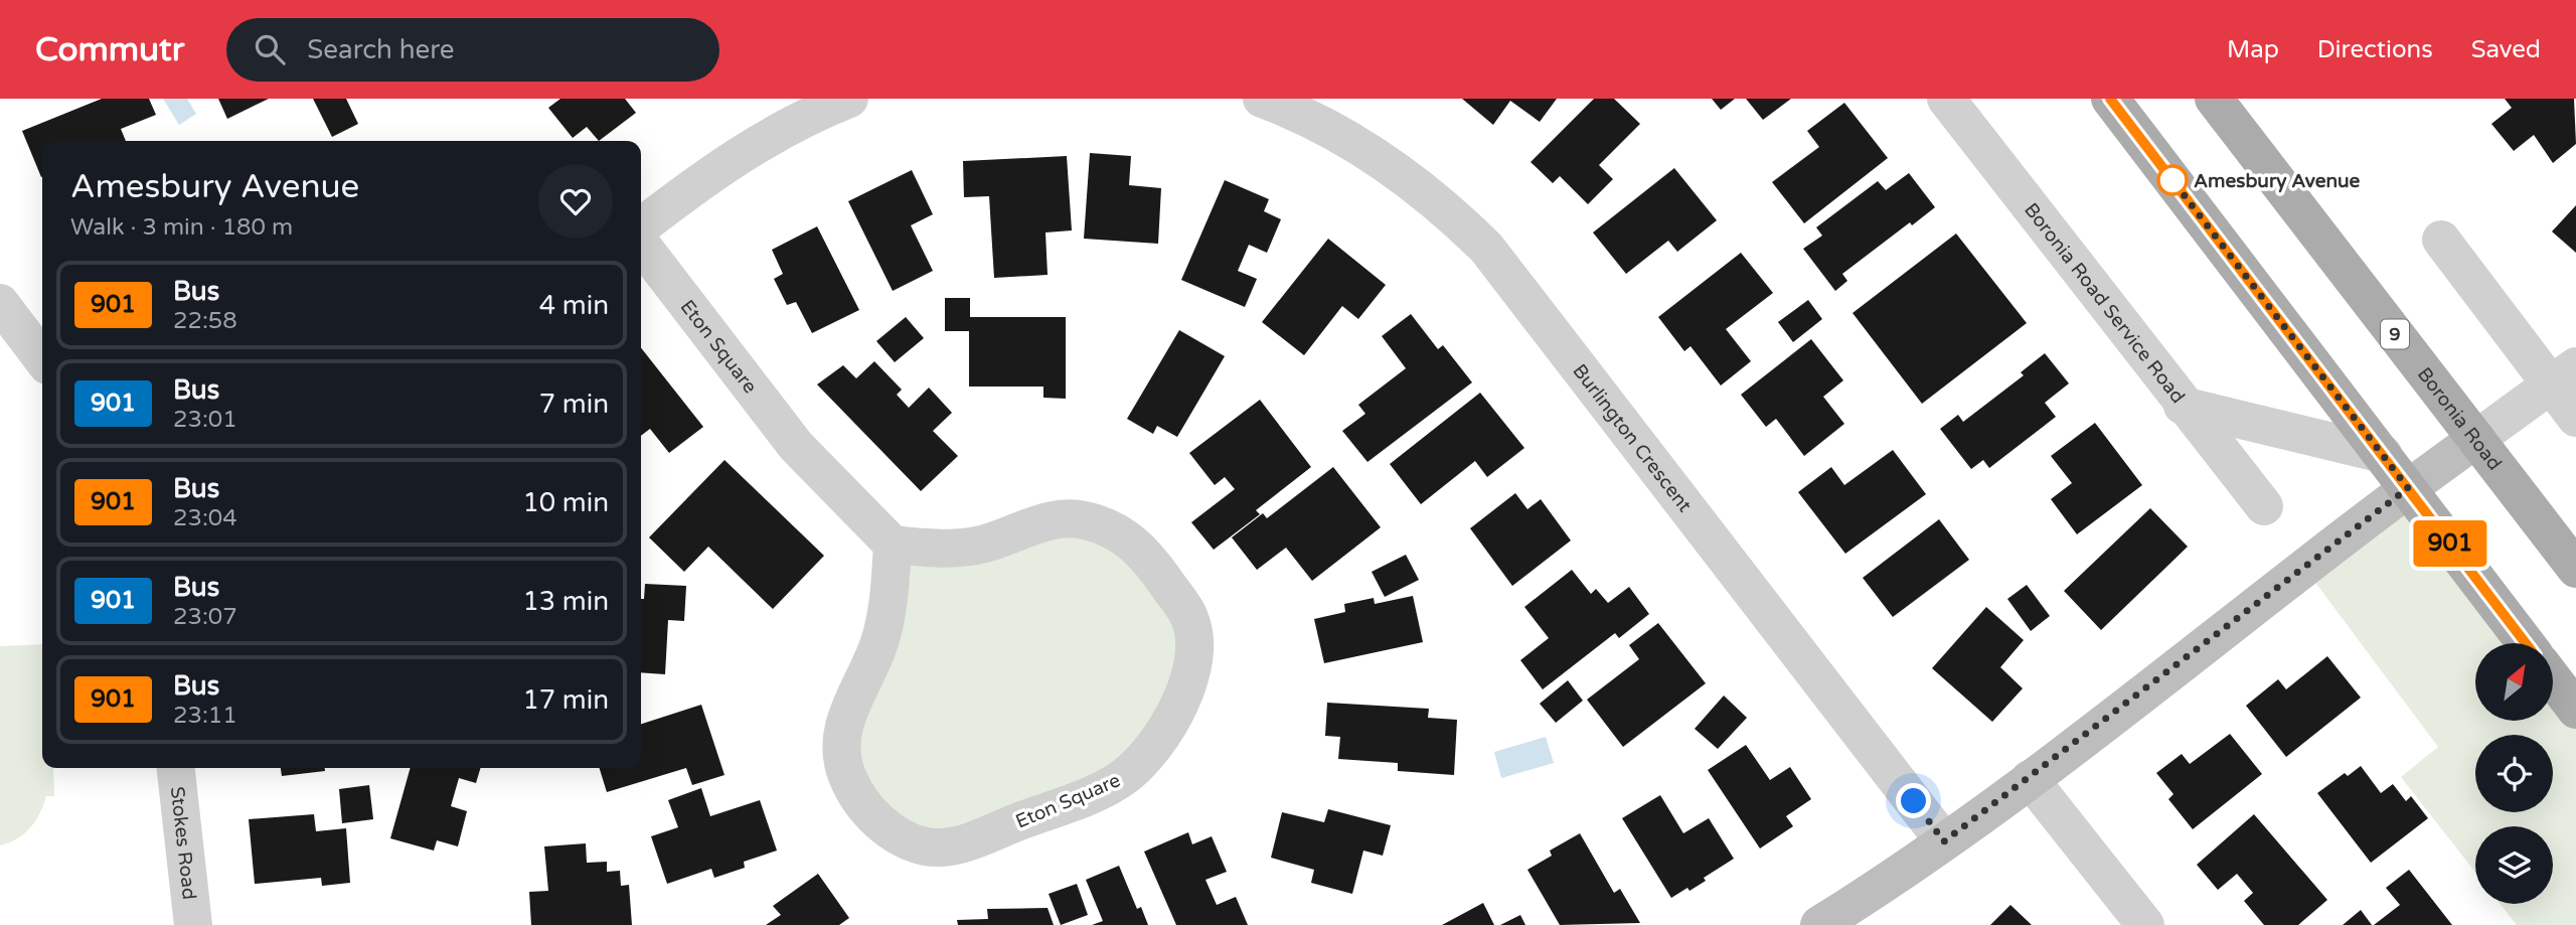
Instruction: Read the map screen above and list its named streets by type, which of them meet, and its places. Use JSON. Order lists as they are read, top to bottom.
{
  "streets": {
    "main road": ["9", "Boronia Road"],
    "street": [
      "Boronia Road Service Road",
      "Eton Square",
      "Burlington Crescent",
      "Stokes Road"
    ]
  },
  "places": ["Amesbury Avenue"],
  "lines": ["bus line 901"],
  "north": "top right",
  "page": {
    "header": "Commutr",
    "search": "Search here",
    "nav": ["Map", "Directions", "Saved"],
    "on_map": "901",
    "heading": ["Amesbury Avenue", "Walk · 3 min · 180 m"],
    "list": [
      {
        "mark": "901",
        "name": "Bus",
        "note": "22:58",
        "value": "4 min"
      },
      {
        "mark": "901",
        "name": "Bus",
        "note": "23:01",
        "value": "7 min"
      },
      {
        "mark": "901",
        "name": "Bus",
        "note": "23:04",
        "value": "10 min"
      },
      {
        "mark": "901",
        "name": "Bus",
        "note": "23:07",
        "value": "13 min"
      },
      {
        "mark": "901",
        "name": "Bus",
        "note": "23:11",
        "value": "17 min"
      }
    ]
  }
}
